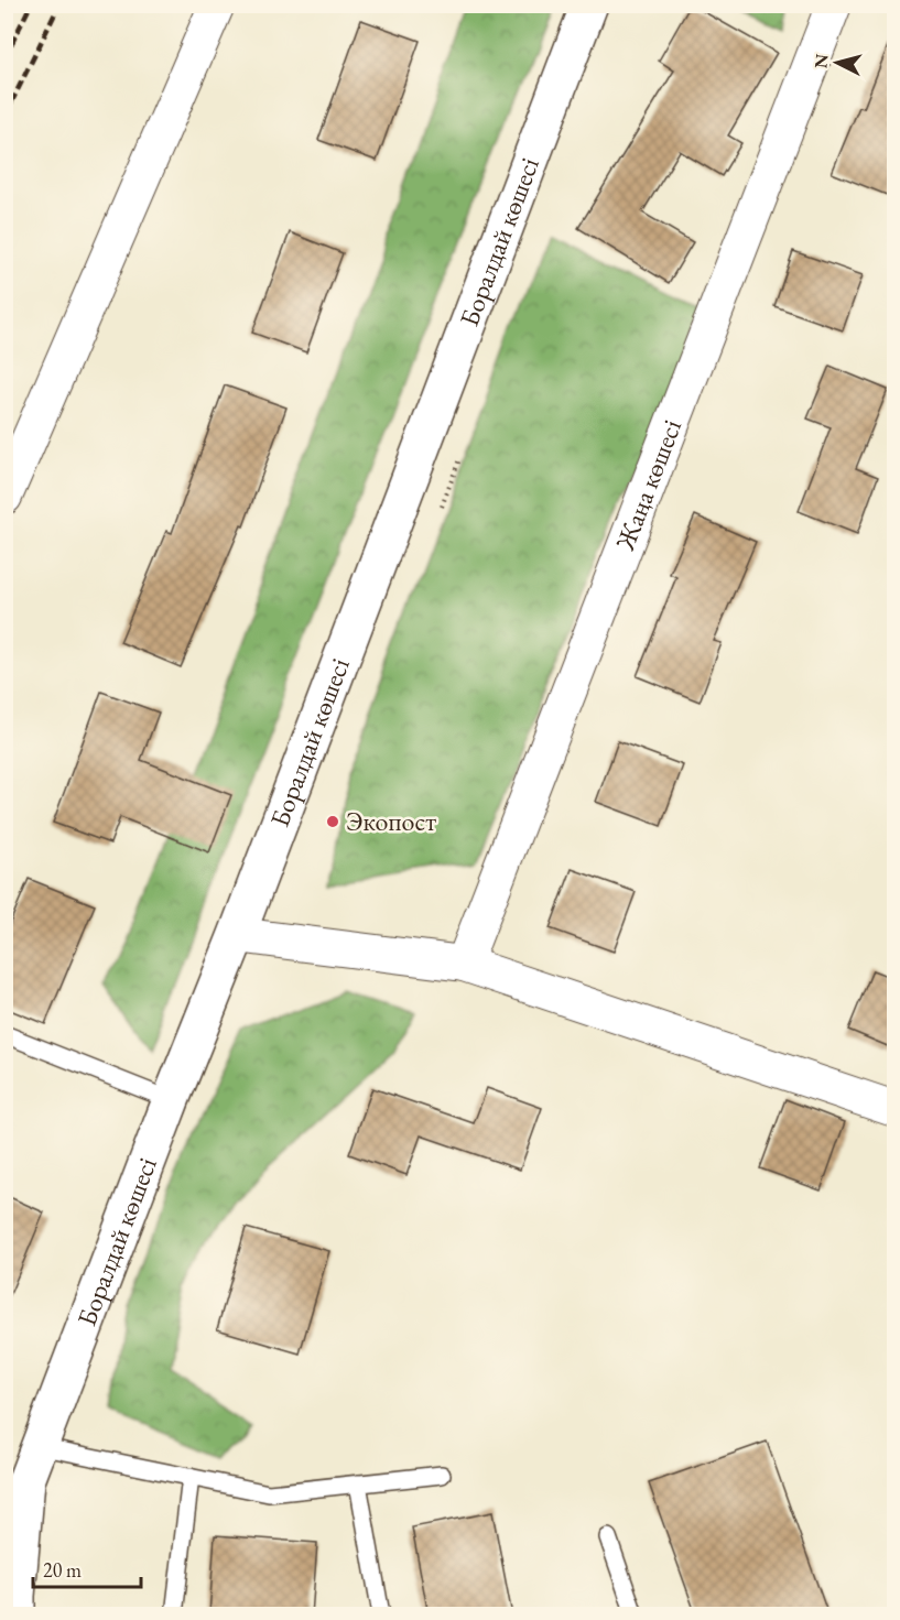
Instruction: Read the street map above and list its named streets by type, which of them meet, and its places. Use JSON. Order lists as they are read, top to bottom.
{
  "streets": {
    "main road": ["Боралдай көшесі"],
    "street": ["Жаңа көшесі"]
  },
  "places": ["Экопост"],
  "scale_bar": "20 m",
  "north": "left"
}
